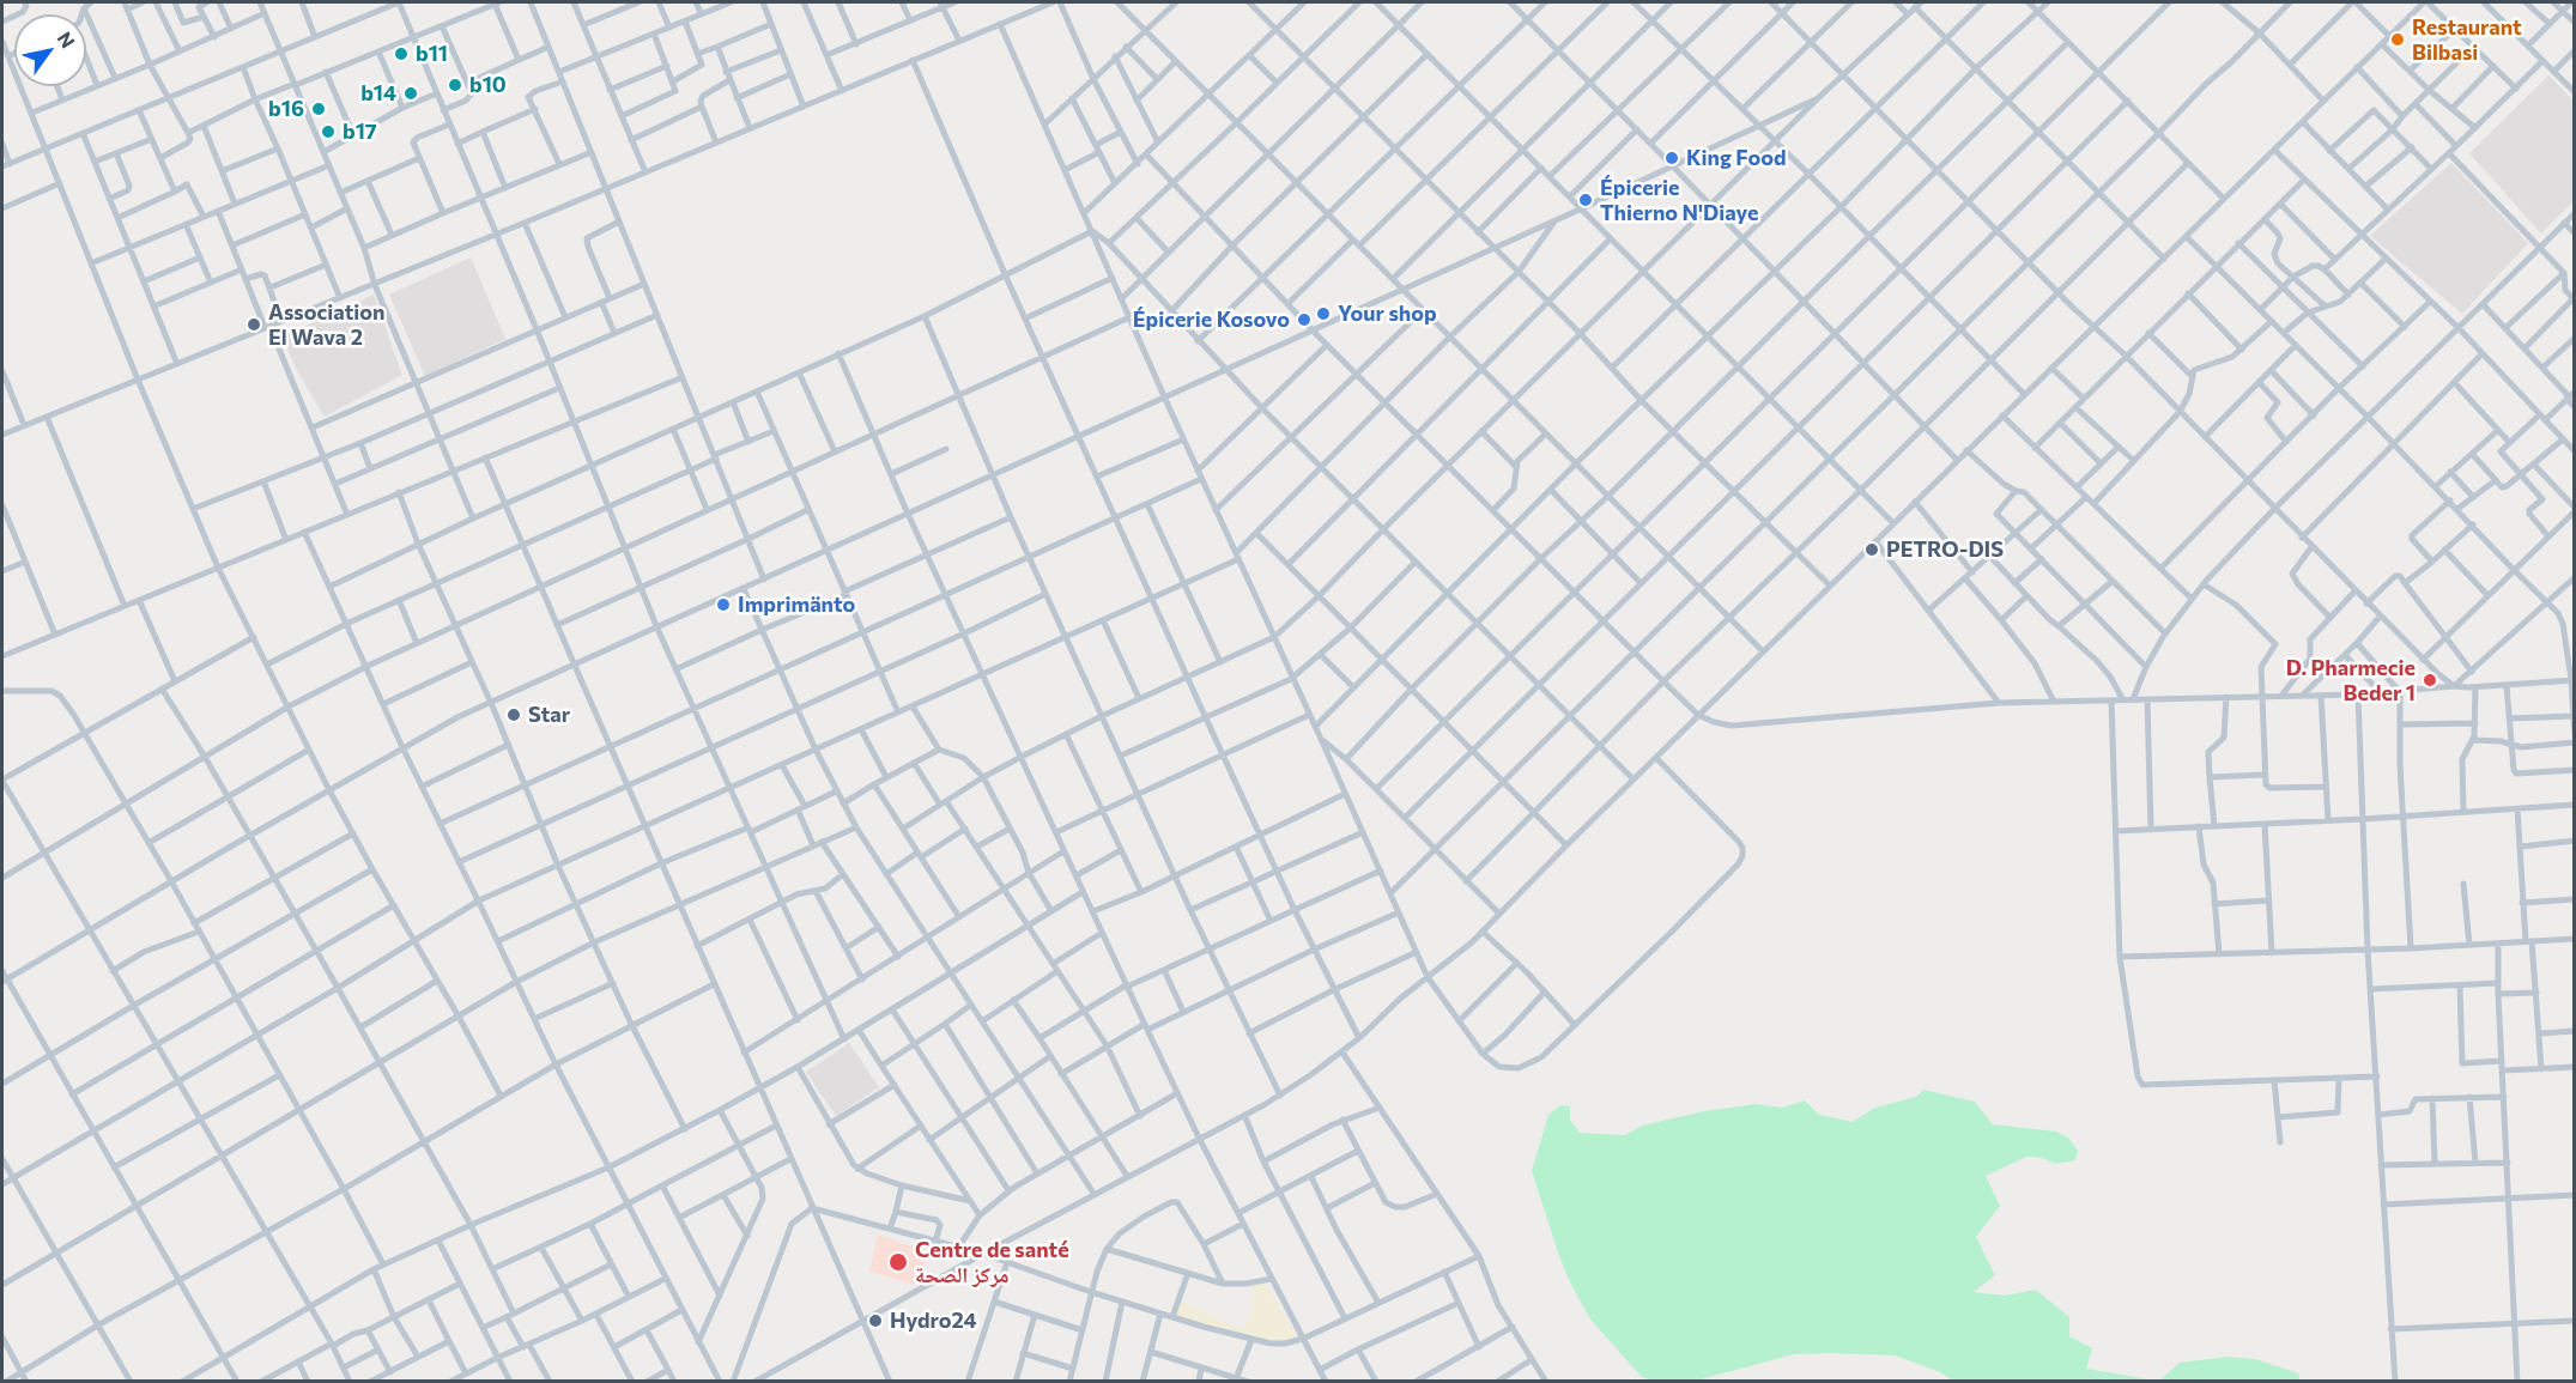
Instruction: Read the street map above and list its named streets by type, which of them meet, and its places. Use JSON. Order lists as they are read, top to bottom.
{
  "places": [
    "Restaurant Bilbasi",
    "b11",
    "b10",
    "b14",
    "b16",
    "b17",
    "King Food",
    "Épicerie Thierno N'Diaye",
    "Your shop",
    "Épicerie Kosovo",
    "Association El Wava 2",
    "PETRO-DIS",
    "Imprimänto",
    "D. Pharmecie Beder 1",
    "Star",
    "Centre de santé مركز الصحة",
    "Hydro24"
  ],
  "north": "top right"
}
